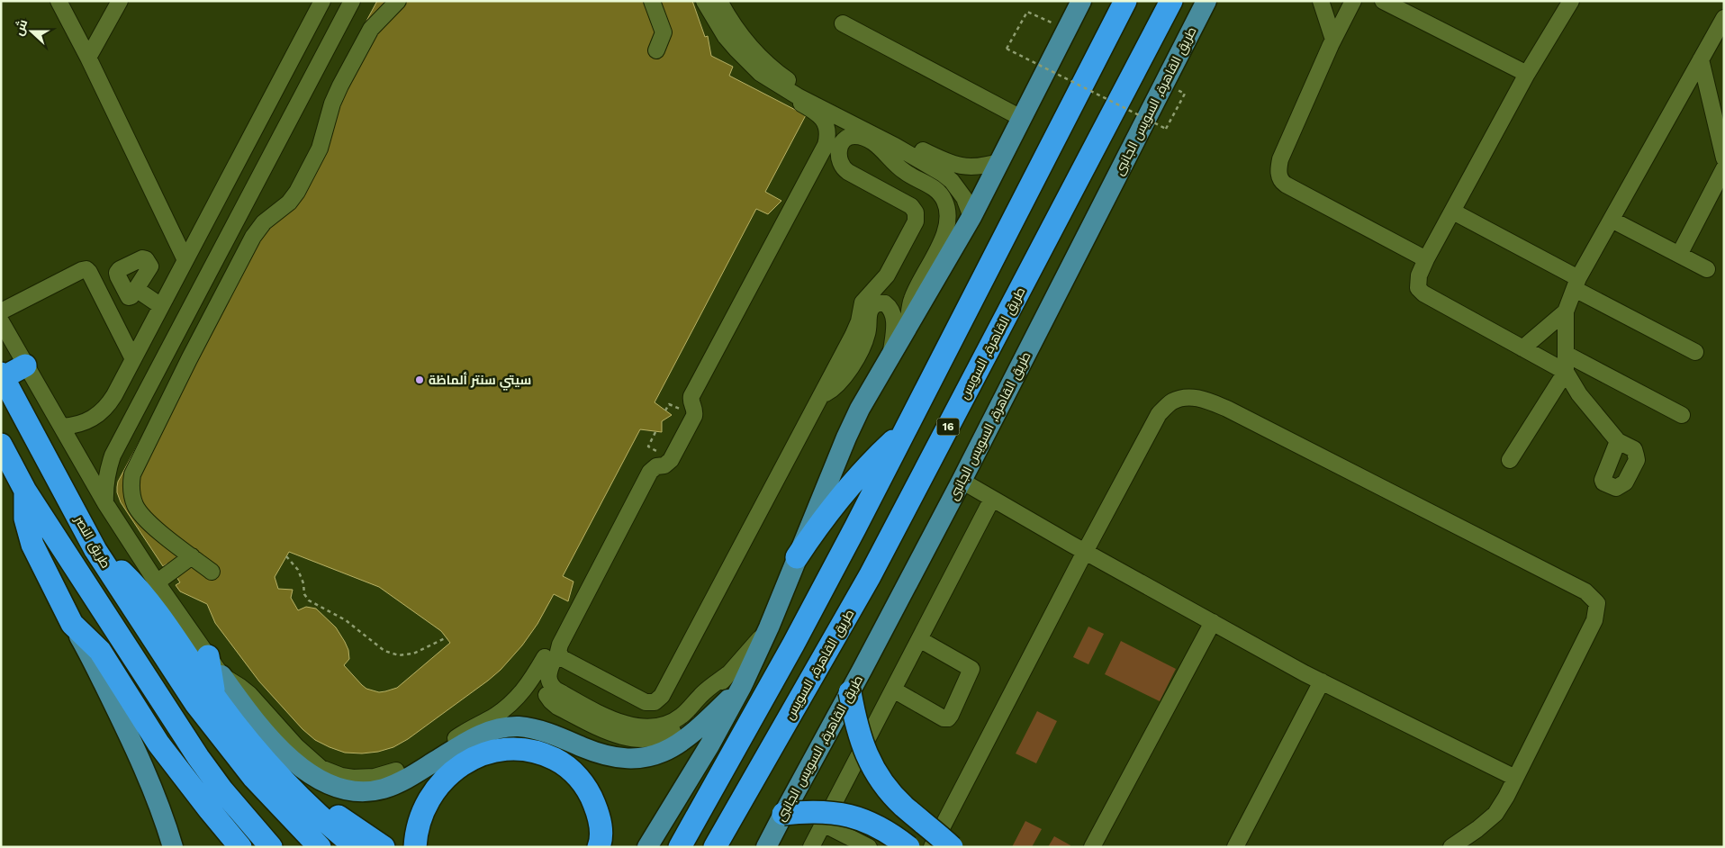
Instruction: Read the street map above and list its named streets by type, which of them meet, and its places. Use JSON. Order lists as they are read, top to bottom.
{
  "streets": {
    "highway": ["طريق القاهرة, السويس", "16", "طريق النصر"],
    "main road": ["طريق القاهرة, السويس الجانبى"]
  },
  "places": ["سيتي سنتر ألماظة"],
  "north": "left"
}
